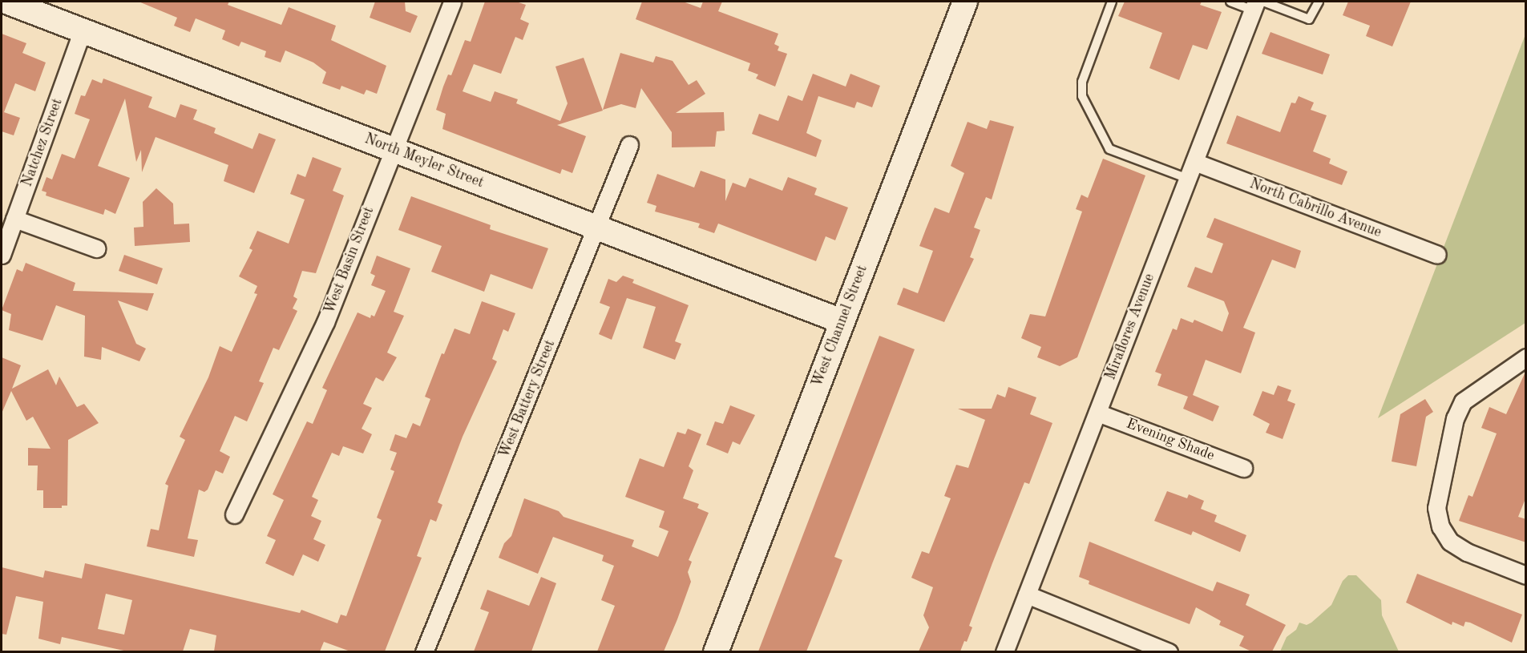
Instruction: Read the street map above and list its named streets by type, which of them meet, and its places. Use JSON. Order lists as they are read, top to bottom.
{
  "streets": {
    "street": [
      "Natchez Street",
      "North Meyler Street",
      "North Cabrillo Avenue",
      "West Basin Street",
      "West Channel Street",
      "Miraflores Avenue",
      "West Battery Street",
      "Evening Shade"
    ]
  },
  "crossings": [
    ["Natchez Street", "North Meyler Street"],
    ["North Meyler Street", "West Basin Street"],
    ["North Meyler Street", "West Channel Street"],
    ["North Meyler Street", "West Battery Street"],
    ["North Cabrillo Avenue", "Miraflores Avenue"],
    ["Miraflores Avenue", "Evening Shade"]
  ]
}
